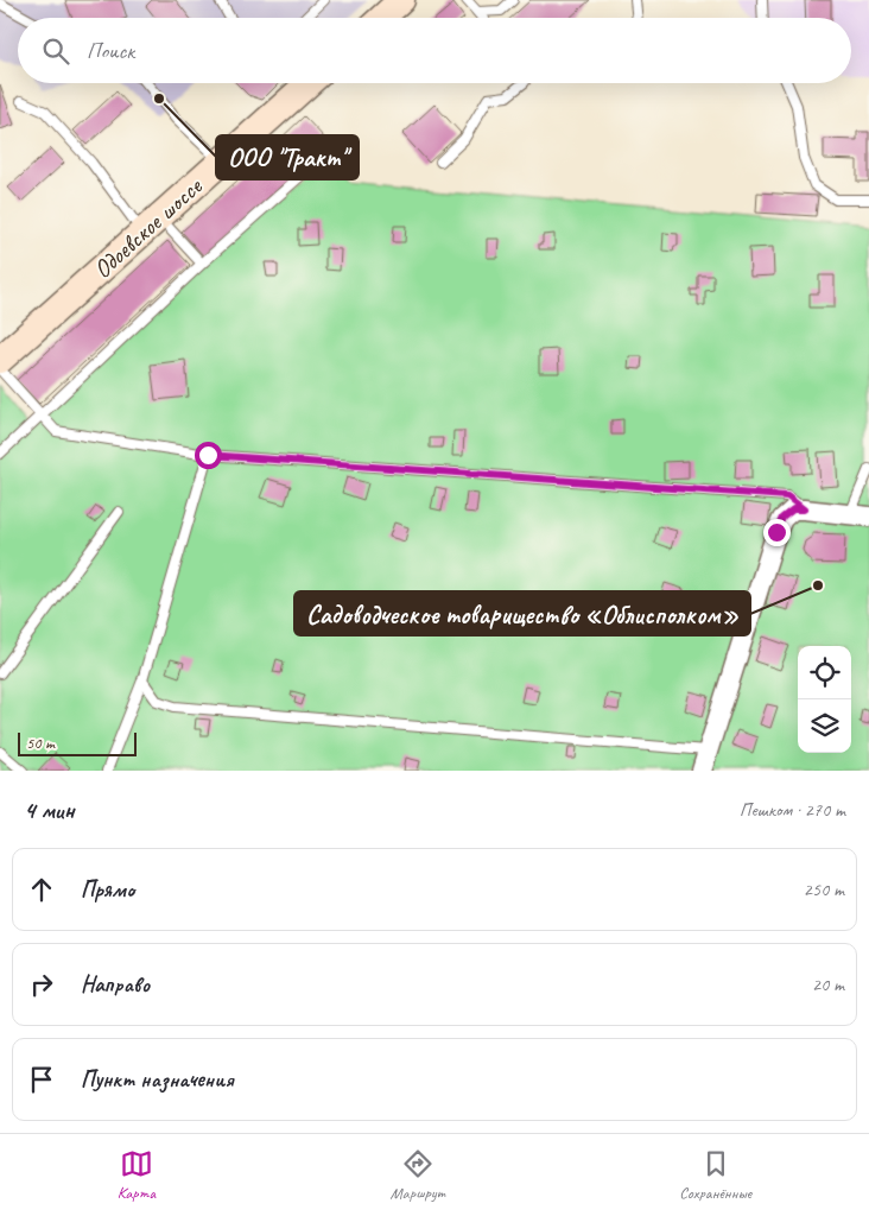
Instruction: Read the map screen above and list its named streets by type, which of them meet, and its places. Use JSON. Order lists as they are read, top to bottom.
{
  "streets": {
    "main road": ["Одоевское шоссе"]
  },
  "places": ["ООО \"Тракт\"", "Садоводческое товарищество «Облисполком»"],
  "scale_bar": "50 m",
  "page": {
    "search": "Поиск",
    "scale": "50 m",
    "heading": ["4 мин", "Пешком · 270 m"],
    "list": [
      ["Прямо", "250 m"],
      ["Направо", "20 m"],
      "Пункт назначения"
    ],
    "nav": ["Карта", "Маршрут", "Сохранённые"]
  }
}
